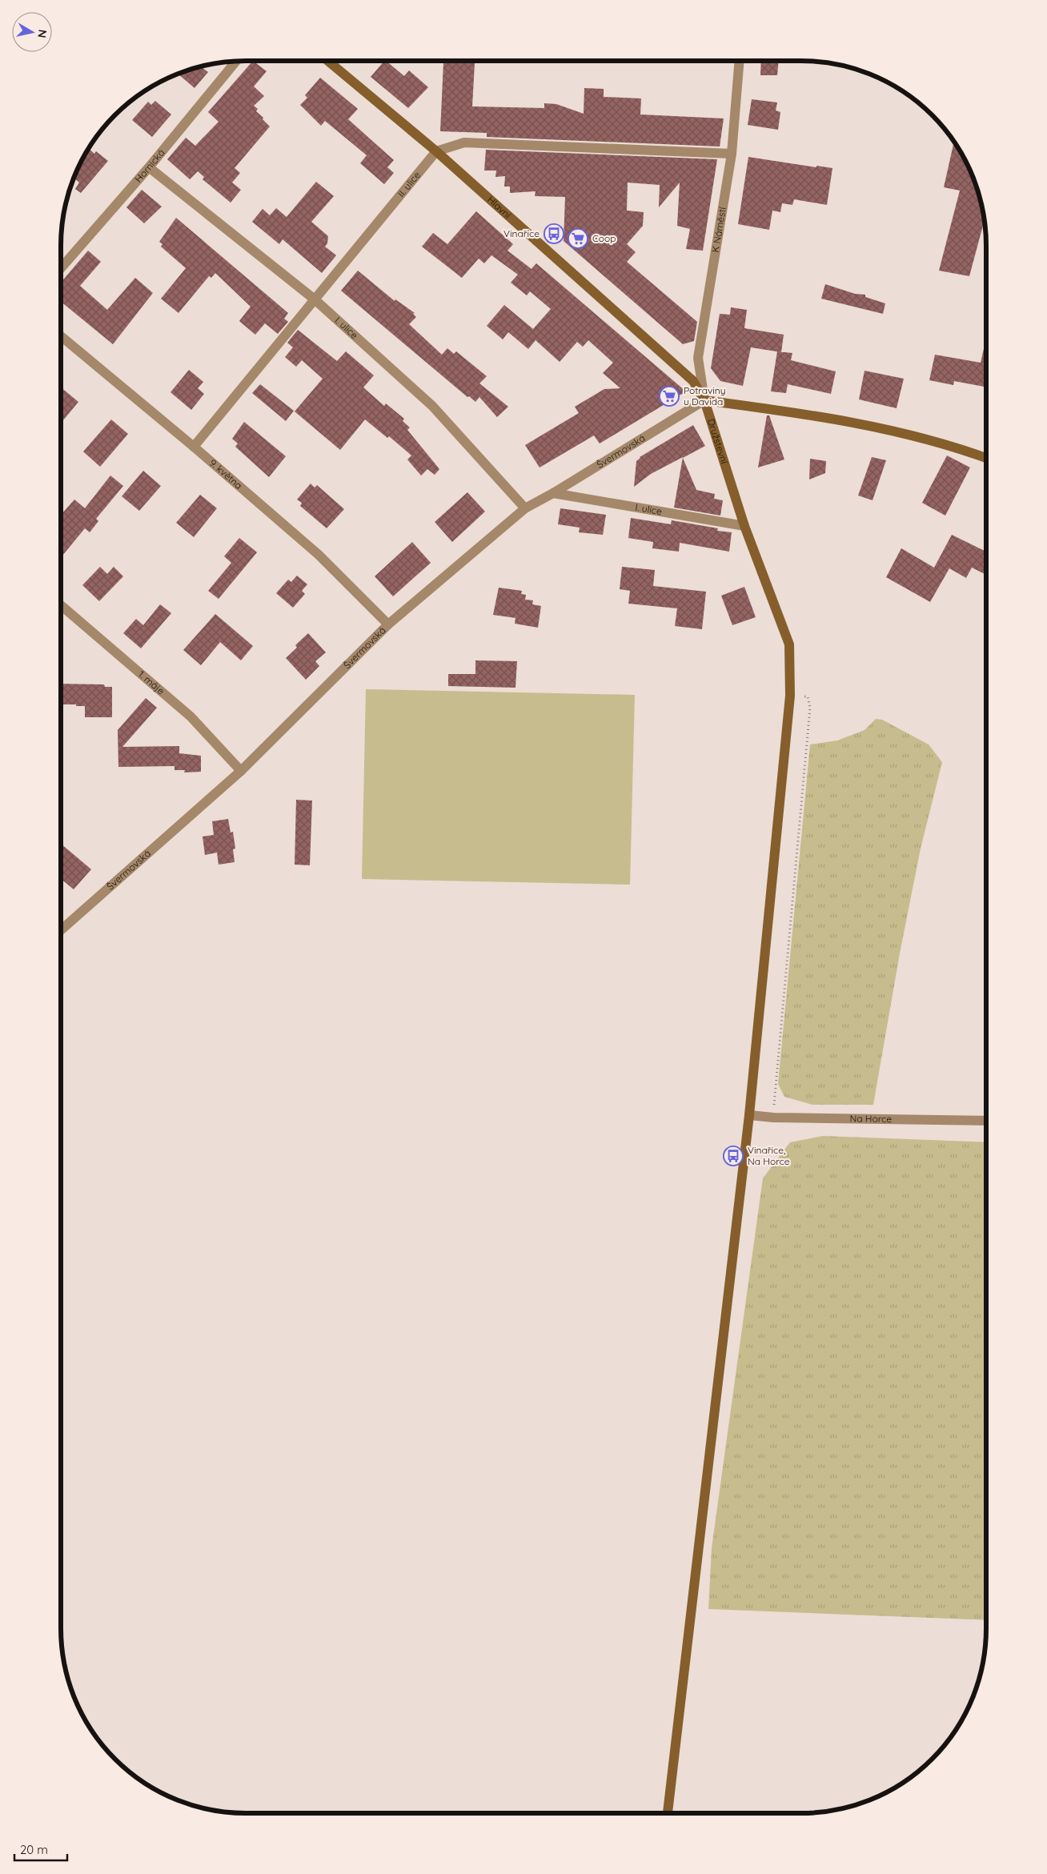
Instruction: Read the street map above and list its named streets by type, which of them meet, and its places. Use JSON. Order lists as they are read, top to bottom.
{
  "streets": {
    "main road": ["Hlavní", "Družstevní"],
    "street": [
      "Hornická",
      "II. ulice",
      "K Náměstí",
      "I. ulice",
      "Švermovská",
      "9. května",
      "1. máje",
      "Na Horce"
    ]
  },
  "crossings": [
    ["Hornická", "I. ulice"],
    ["II. ulice", "Hlavní"],
    ["II. ulice", "I. ulice"],
    ["II. ulice", "9. května"],
    ["Hlavní", "K Náměstí"],
    ["Hlavní", "Družstevní"],
    ["Hlavní", "Švermovská"],
    ["K Náměstí", "Družstevní"],
    ["K Náměstí", "Švermovská"],
    ["I. ulice", "Družstevní"],
    ["I. ulice", "Švermovská"],
    ["Družstevní", "Švermovská"],
    ["Družstevní", "Na Horce"],
    ["Švermovská", "9. května"],
    ["Švermovská", "1. máje"]
  ],
  "places": {
    "bus stop": ["Vinařice", "Vinařice, Na Horce"],
    "supermarket": ["Coop", "Potraviny u Davida"]
  },
  "scale_bar": "20 m",
  "north": "right"
}
